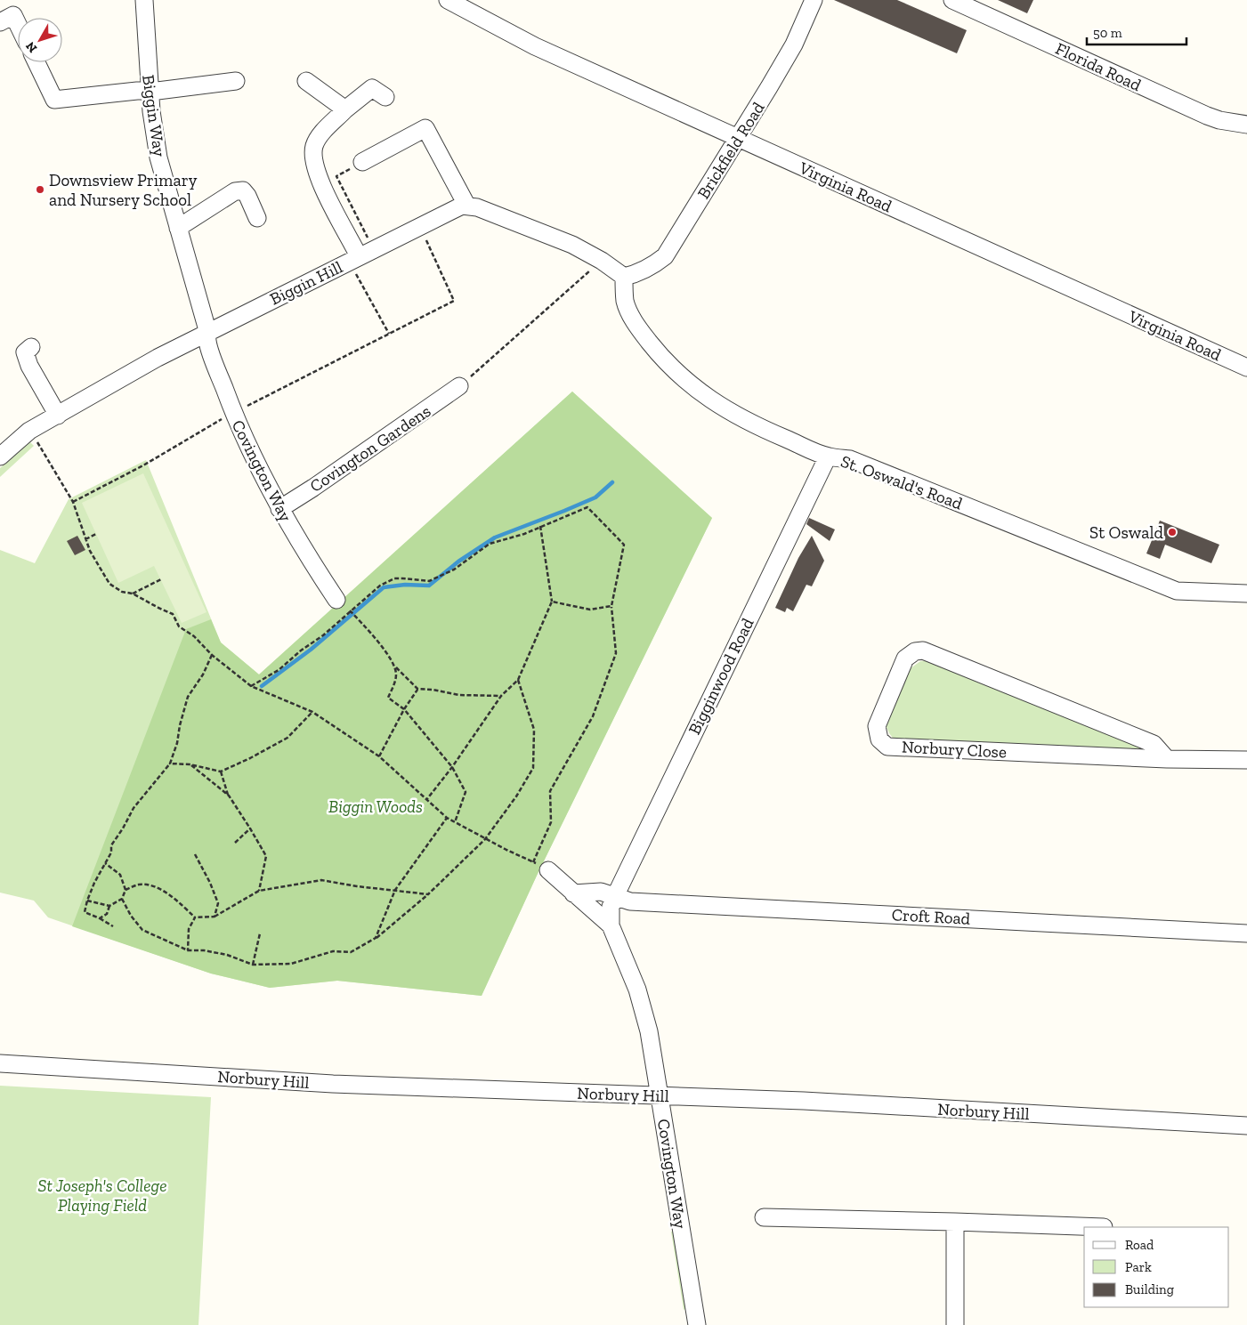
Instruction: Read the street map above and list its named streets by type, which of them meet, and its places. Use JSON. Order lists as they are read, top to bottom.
{
  "streets": {
    "street": [
      "Florida Road",
      "Biggin Way",
      "Brickfield Road",
      "Virginia Road",
      "Biggin Hill",
      "Covington Gardens",
      "Covington Way",
      "St. Oswald's Road",
      "Bigginwood Road",
      "Norbury Close",
      "Croft Road",
      "Norbury Hill"
    ]
  },
  "crossings": [
    ["Biggin Way", "Biggin Hill"],
    ["Biggin Way", "Covington Way"],
    ["Brickfield Road", "Virginia Road"],
    ["Brickfield Road", "St. Oswald's Road"],
    ["Biggin Hill", "Covington Way"],
    ["Covington Gardens", "Covington Way"],
    ["Covington Way", "Bigginwood Road"],
    ["Covington Way", "Croft Road"],
    ["Covington Way", "Norbury Hill"],
    ["St. Oswald's Road", "Bigginwood Road"],
    ["Bigginwood Road", "Croft Road"]
  ],
  "parks": ["Biggin Woods", "St Joseph's College Playing Field"],
  "places": ["Downsview Primary and Nursery School", "St Oswald"],
  "legend": ["Road", "Park", "Building"],
  "scale_bar": "50 m",
  "north": "bottom left"
}
